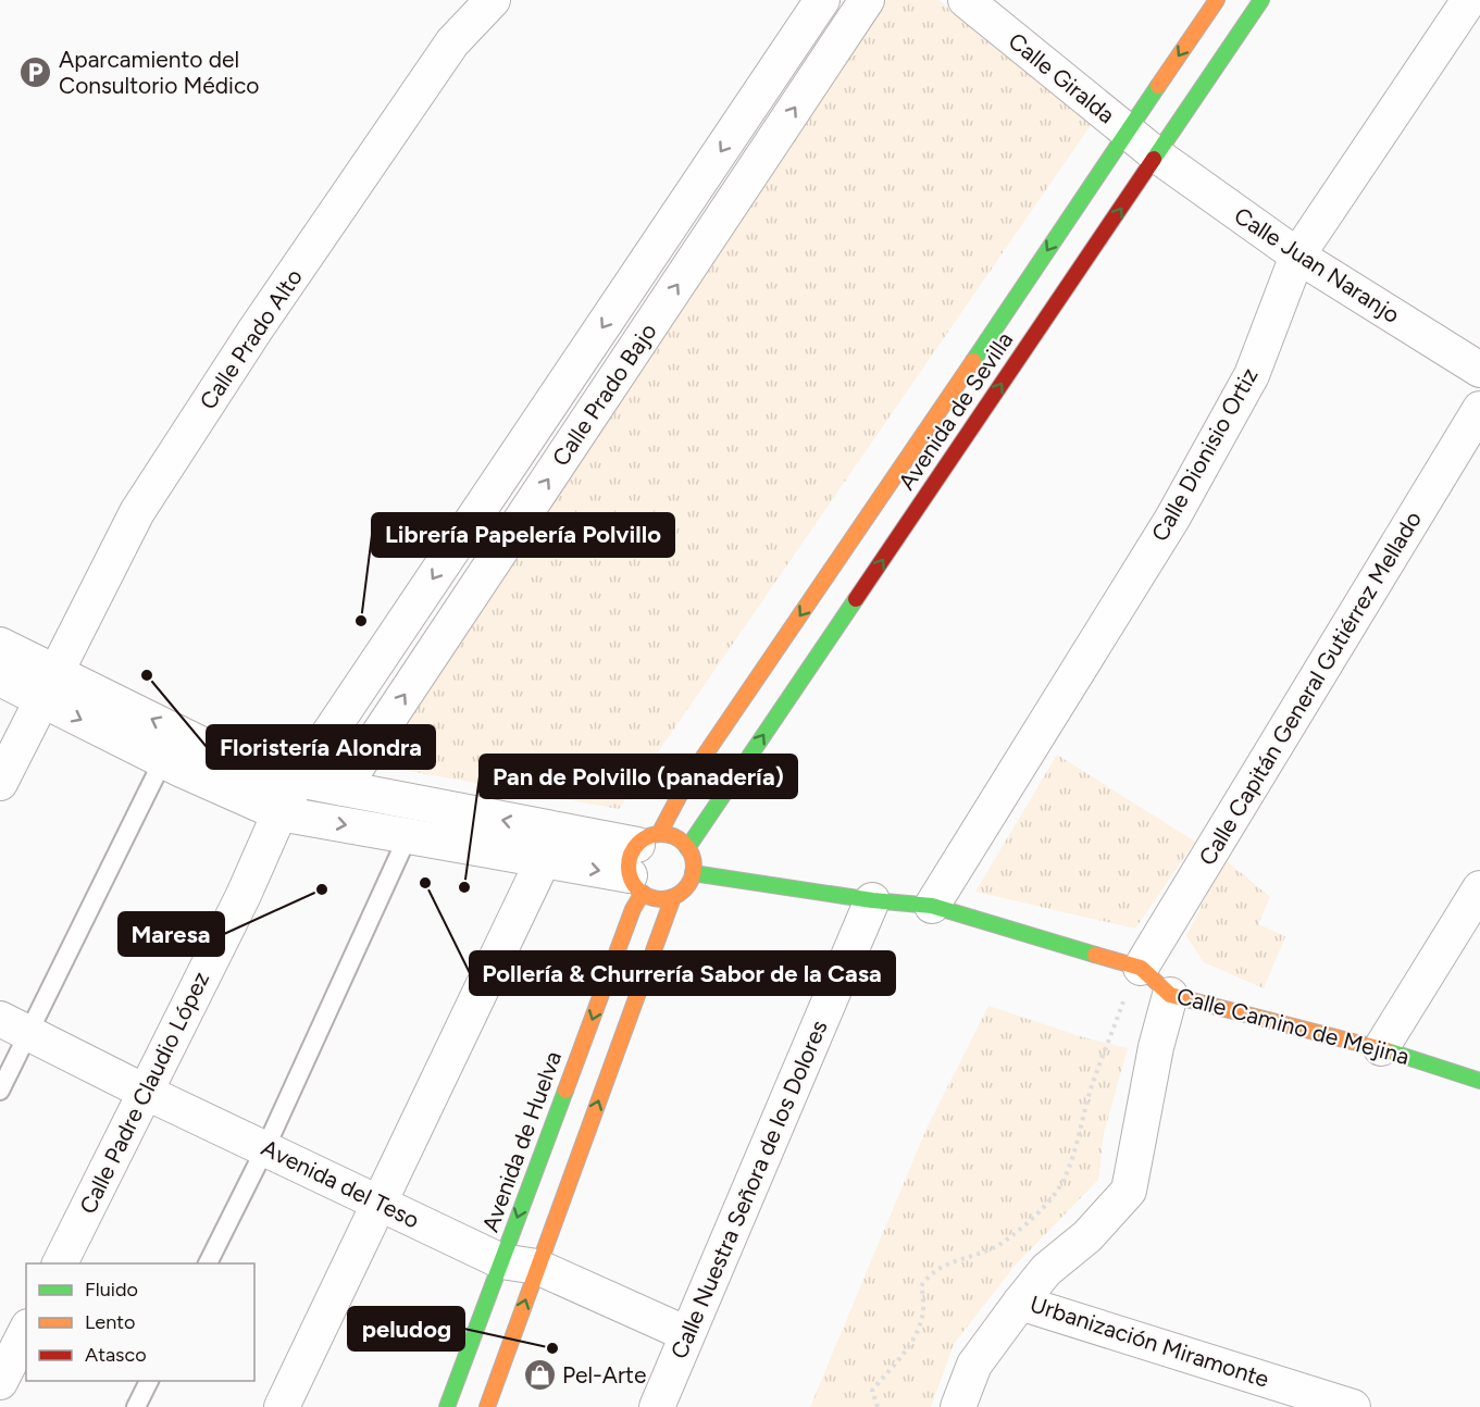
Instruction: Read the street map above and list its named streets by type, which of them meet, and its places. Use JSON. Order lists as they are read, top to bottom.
{
  "streets": {
    "street": [
      "Calle Giralda",
      "Calle Juan Naranjo",
      "Calle Prado Alto",
      "Calle Prado Bajo",
      "Avenida de Sevilla",
      "Calle Dionisio Ortiz",
      "Calle Capitán General Gutiérrez Mellado",
      "Calle Camino de Mejina",
      "Calle Padre Claudio López",
      "Avenida de Huelva",
      "Avenida del Teso",
      "Calle Nuestra Señora de los Dolores",
      "Urbanización Miramonte"
    ]
  },
  "crossings": [
    ["Calle Giralda", "Calle Juan Naranjo"],
    ["Calle Giralda", "Avenida de Sevilla"],
    ["Calle Juan Naranjo", "Avenida de Sevilla"],
    ["Calle Juan Naranjo", "Calle Dionisio Ortiz"],
    ["Calle Prado Bajo", "Calle Padre Claudio López"],
    ["Avenida de Sevilla", "Calle Camino de Mejina"],
    ["Avenida de Sevilla", "Avenida de Huelva"],
    ["Calle Dionisio Ortiz", "Calle Camino de Mejina"],
    ["Calle Capitán General Gutiérrez Mellado", "Calle Camino de Mejina"],
    ["Calle Camino de Mejina", "Avenida de Huelva"],
    ["Calle Camino de Mejina", "Calle Nuestra Señora de los Dolores"],
    ["Calle Camino de Mejina", "Urbanización Miramonte"],
    ["Calle Padre Claudio López", "Avenida del Teso"],
    ["Avenida de Huelva", "Avenida del Teso"],
    ["Avenida del Teso", "Calle Nuestra Señora de los Dolores"]
  ],
  "places": {
    "parking": ["Aparcamiento del Consultorio Médico"],
    "other": [
      "Librería Papelería Polvillo",
      "Floristería Alondra",
      "Pollería & Churrería Sabor de la Casa",
      "Pan de Polvillo (panadería)",
      "Maresa",
      "peludog"
    ],
    "shop": ["Pel-Arte"]
  },
  "legend": ["Fluido", "Lento", "Atasco"]
}
